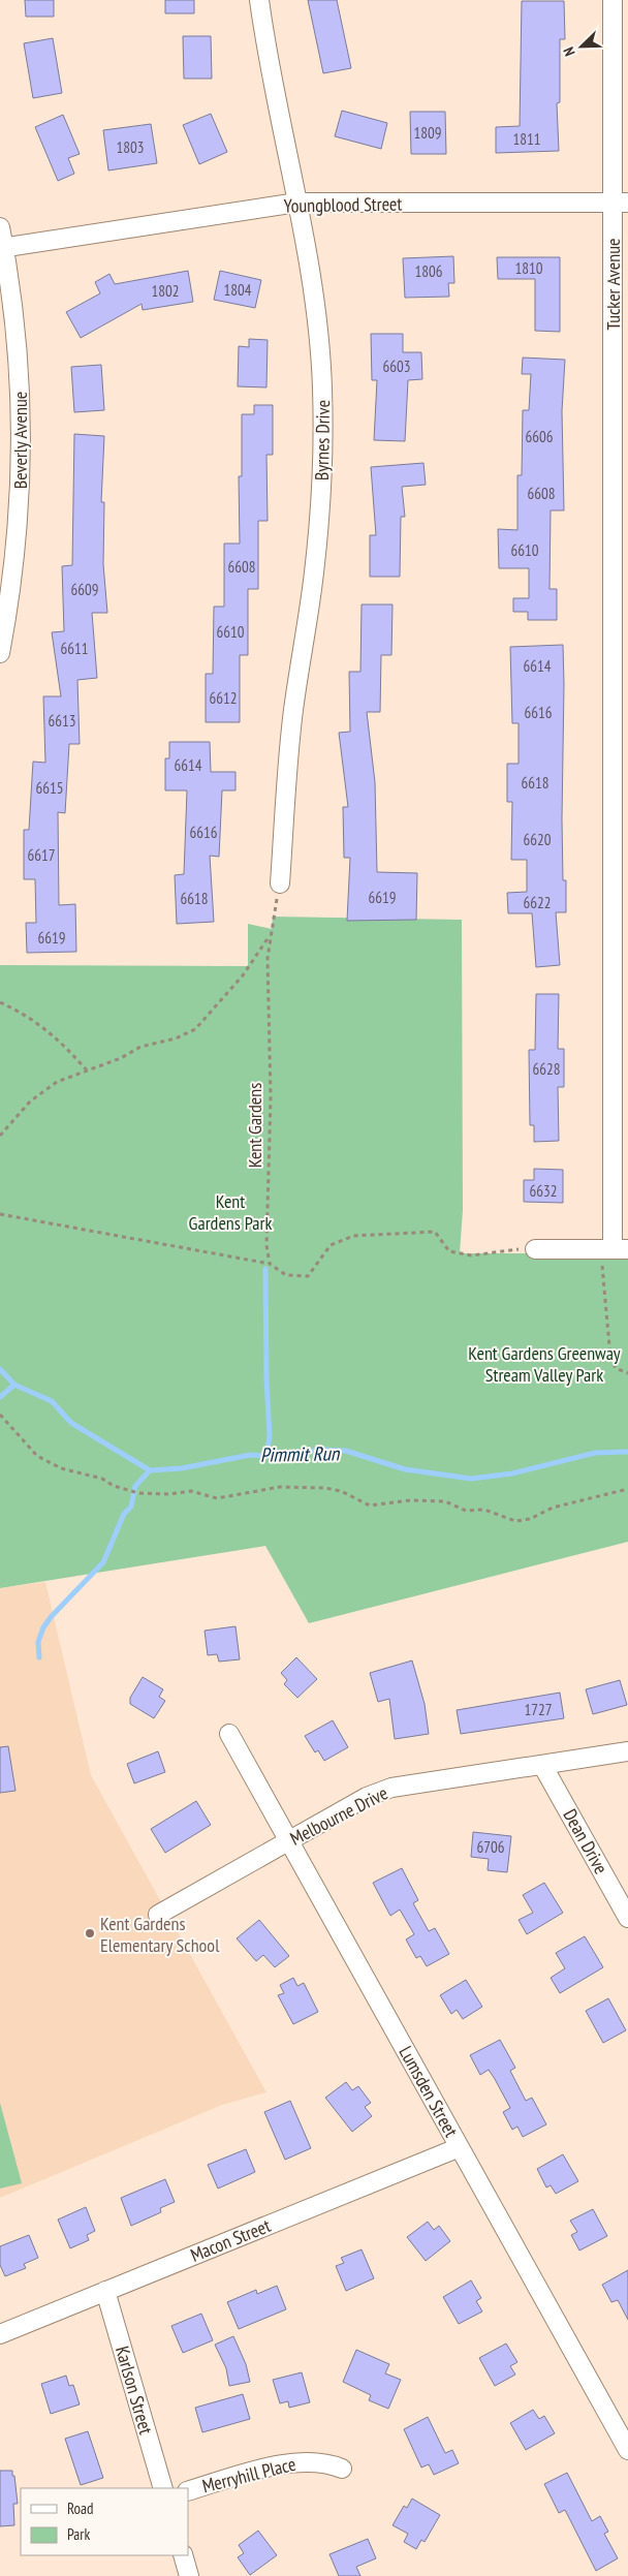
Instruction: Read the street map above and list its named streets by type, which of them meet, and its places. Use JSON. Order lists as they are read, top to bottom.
{
  "streets": {
    "street": [
      "Youngblood Street",
      "Tucker Avenue",
      "Beverly Avenue",
      "Byrnes Drive",
      "Melbourne Drive",
      "Dean Drive",
      "Lumsden Street",
      "Macon Street",
      "Karlson Street",
      "Merryhill Place"
    ],
    "path": ["Kent Gardens"]
  },
  "crossings": [
    ["Youngblood Street", "Tucker Avenue"],
    ["Youngblood Street", "Beverly Avenue"],
    ["Youngblood Street", "Byrnes Drive"],
    ["Byrnes Drive", "Kent Gardens"],
    ["Melbourne Drive", "Dean Drive"],
    ["Melbourne Drive", "Lumsden Street"],
    ["Lumsden Street", "Macon Street"],
    ["Macon Street", "Karlson Street"]
  ],
  "water": ["Pimmit Run"],
  "parks": ["Kent Gardens Park", "Kent Gardens Greenway Stream Valley Park"],
  "places": ["Kent Gardens Elementary School"],
  "house_numbers": [
    "1809",
    "1811",
    "1803",
    "1810",
    "1806",
    "1804",
    "1802",
    "6603",
    "6606",
    "6608",
    "6610",
    "6608",
    "6609",
    "6610",
    "6611",
    "6614",
    "6612",
    "6616",
    "6613",
    "6614",
    "6618",
    "6615",
    "6616",
    "6620",
    "6617",
    "6619",
    "6618",
    "6622",
    "6619",
    "6628",
    "6632",
    "1727",
    "6706"
  ],
  "legend": ["Road", "Park"],
  "north": "bottom left"
}
